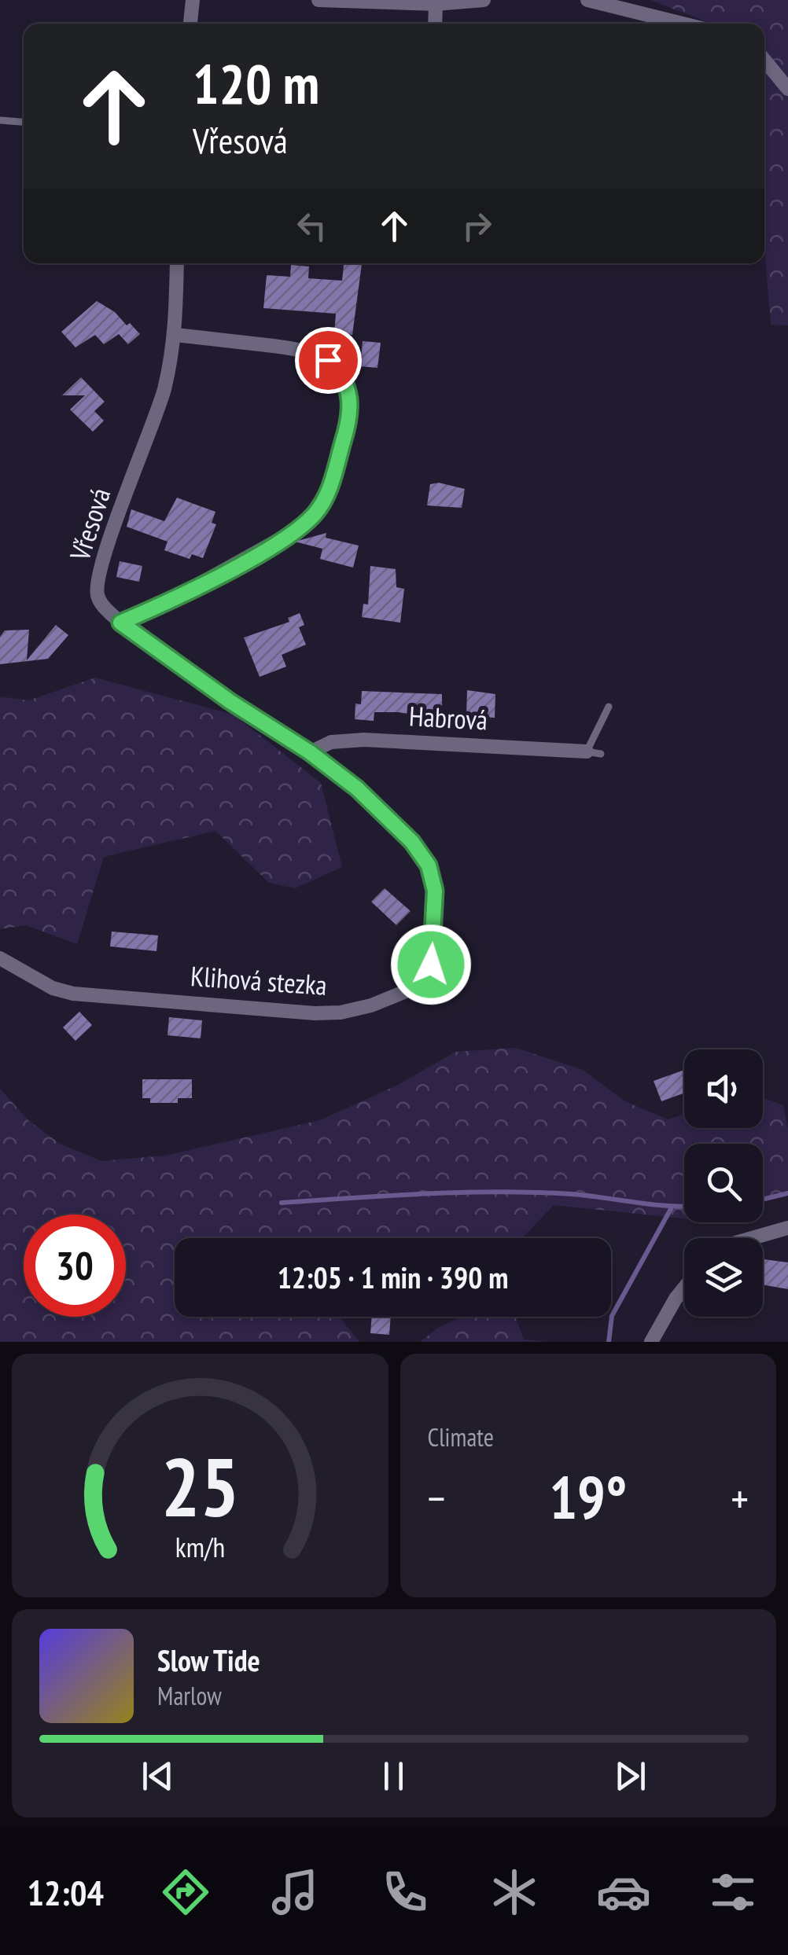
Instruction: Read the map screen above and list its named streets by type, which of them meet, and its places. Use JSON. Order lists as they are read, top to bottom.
{
  "streets": {
    "street": ["Vřesová", "Habrová", "Klihová stezka"]
  },
  "crossings": [
    ["Vřesová", "Habrová"],
    ["Vřesová", "Klihová stezka"],
    ["Habrová", "Klihová stezka"]
  ],
  "page": {
    "turn": ["120 m", "Vřesová"],
    "limit": "30",
    "trip": "12:05 · 1 min · 390 m",
    "tile": "Climate",
    "heat": ["−", "19°", "+"],
    "song": ["Slow Tide", "Marlow"],
    "tabs": "12:04",
    "gauge": ["25", "km/h"]
  }
}
